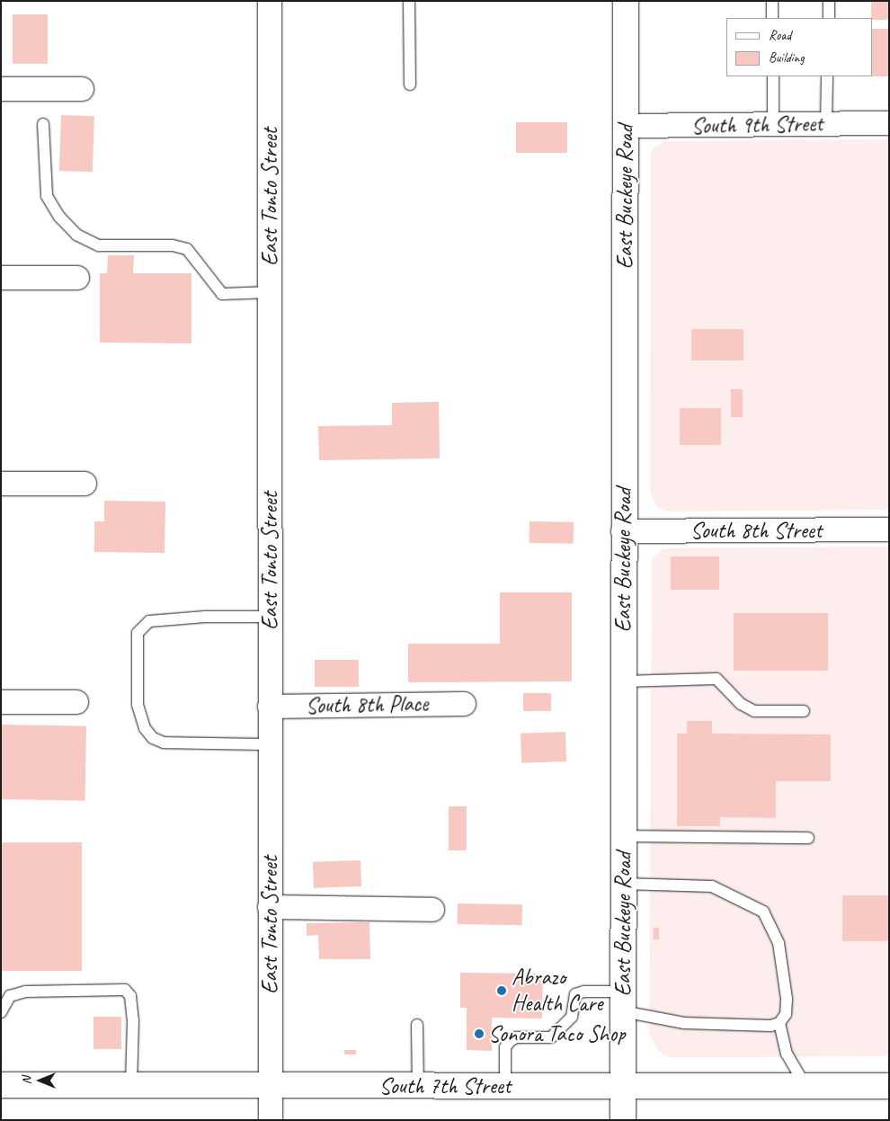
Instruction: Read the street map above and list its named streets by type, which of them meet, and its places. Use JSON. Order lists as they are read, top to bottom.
{
  "streets": {
    "main road": ["East Buckeye Road", "South 7th Street"],
    "street": [
      "South 9th Street",
      "East Tonto Street",
      "South 8th Street",
      "South 8th Place"
    ]
  },
  "crossings": [
    ["South 9th Street", "East Buckeye Road"],
    ["East Tonto Street", "South 8th Place"],
    ["East Tonto Street", "South 7th Street"],
    ["East Buckeye Road", "South 8th Street"],
    ["East Buckeye Road", "South 7th Street"]
  ],
  "places": ["Abrazo Health Care", "Sonora Taco Shop"],
  "legend": ["Road", "Building"],
  "north": "left"
}
